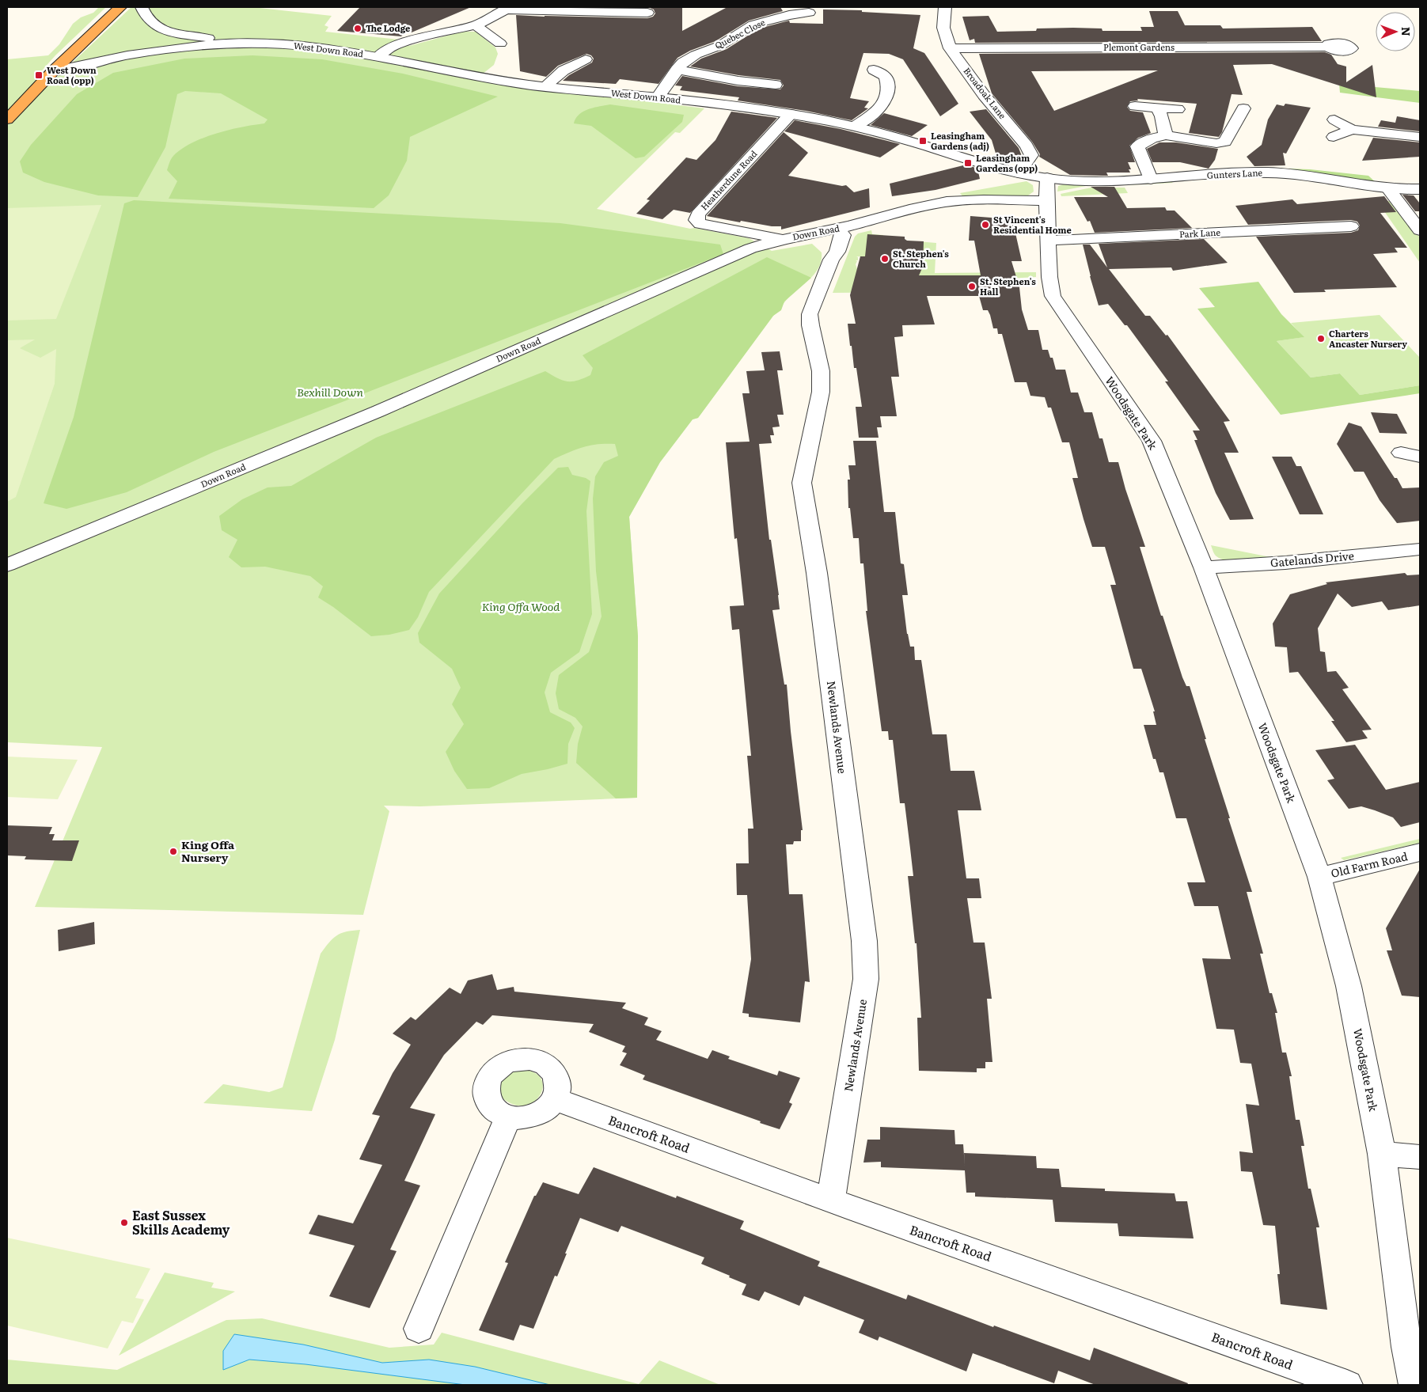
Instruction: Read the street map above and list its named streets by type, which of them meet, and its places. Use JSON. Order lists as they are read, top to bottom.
{
  "streets": {
    "street": [
      "Quebec Close",
      "Plemont Gardens",
      "West Down Road",
      "Broadoak Lane",
      "Gunters Lane",
      "Heatherdune Road",
      "Down Road",
      "Park Lane",
      "Woodsgate Park",
      "Gatelands Drive",
      "Newlands Avenue",
      "Old Farm Road",
      "Bancroft Road"
    ]
  },
  "crossings": [
    ["Quebec Close", "West Down Road"],
    ["Plemont Gardens", "Broadoak Lane"],
    ["West Down Road", "Broadoak Lane"],
    ["West Down Road", "Gunters Lane"],
    ["West Down Road", "Heatherdune Road"],
    ["West Down Road", "Woodsgate Park"],
    ["Gunters Lane", "Woodsgate Park"],
    ["Heatherdune Road", "Down Road"],
    ["Down Road", "Woodsgate Park"],
    ["Down Road", "Newlands Avenue"],
    ["Park Lane", "Woodsgate Park"],
    ["Woodsgate Park", "Gatelands Drive"],
    ["Woodsgate Park", "Old Farm Road"],
    ["Newlands Avenue", "Bancroft Road"]
  ],
  "parks": ["Bexhill Down", "King Offa Wood"],
  "places": {
    "other": [
      "The Lodge",
      "St Vincent's Residential Home",
      "St. Stephen's Church",
      "St. Stephen's Hall",
      "Charters Ancaster Nursery",
      "King Offa Nursery",
      "East Sussex Skills Academy"
    ],
    "transit": ["West Down Road (opp)", "Leasingham Gardens (adj)", "Leasingham Gardens (opp)"]
  },
  "north": "right"
}
